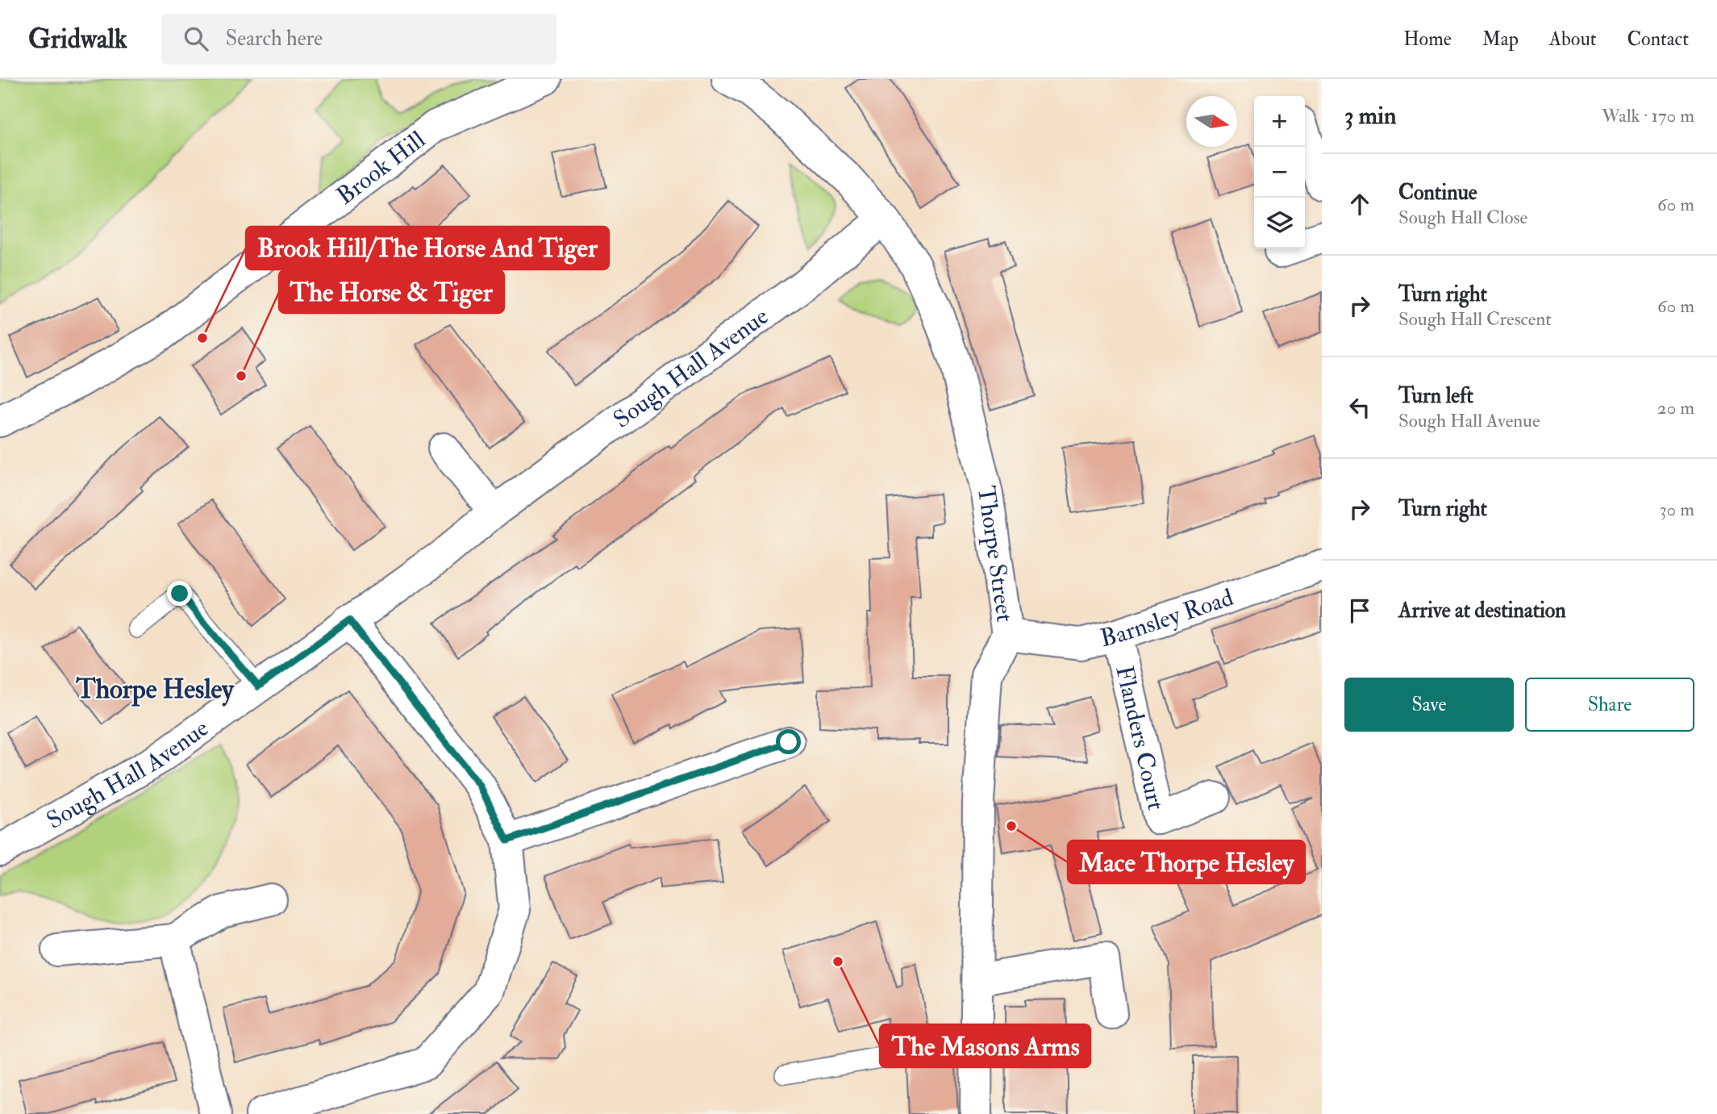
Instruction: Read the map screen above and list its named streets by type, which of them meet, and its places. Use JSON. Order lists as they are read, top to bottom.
{
  "streets": {
    "street": [
      "Brook Hill",
      "Sough Hall Avenue",
      "Thorpe Street",
      "Barnsley Road",
      "Flanders Court"
    ]
  },
  "crossings": [
    ["Sough Hall Avenue", "Thorpe Street"],
    ["Thorpe Street", "Barnsley Road"],
    ["Barnsley Road", "Flanders Court"]
  ],
  "districts": ["Thorpe Hesley"],
  "places": [
    "Brook Hill/The Horse And Tiger",
    "The Horse & Tiger",
    "Mace Thorpe Hesley",
    "The Masons Arms"
  ],
  "north": "right",
  "page": {
    "header": "Gridwalk",
    "search": "Search here",
    "nav": [
      "Home",
      "Map",
      "About",
      "Contact"
    ],
    "heading": ["3 min", "Walk · 170 m"],
    "map_buttons": ["+", "−"],
    "list": [
      ["Continue", "Sough Hall Close", "60 m"],
      ["Turn right", "Sough Hall Crescent", "60 m"],
      ["Turn left", "Sough Hall Avenue", "20 m"],
      ["Turn right", "30 m"],
      "Arrive at destination"
    ],
    "buttons": ["Save", "Share"]
  }
}
